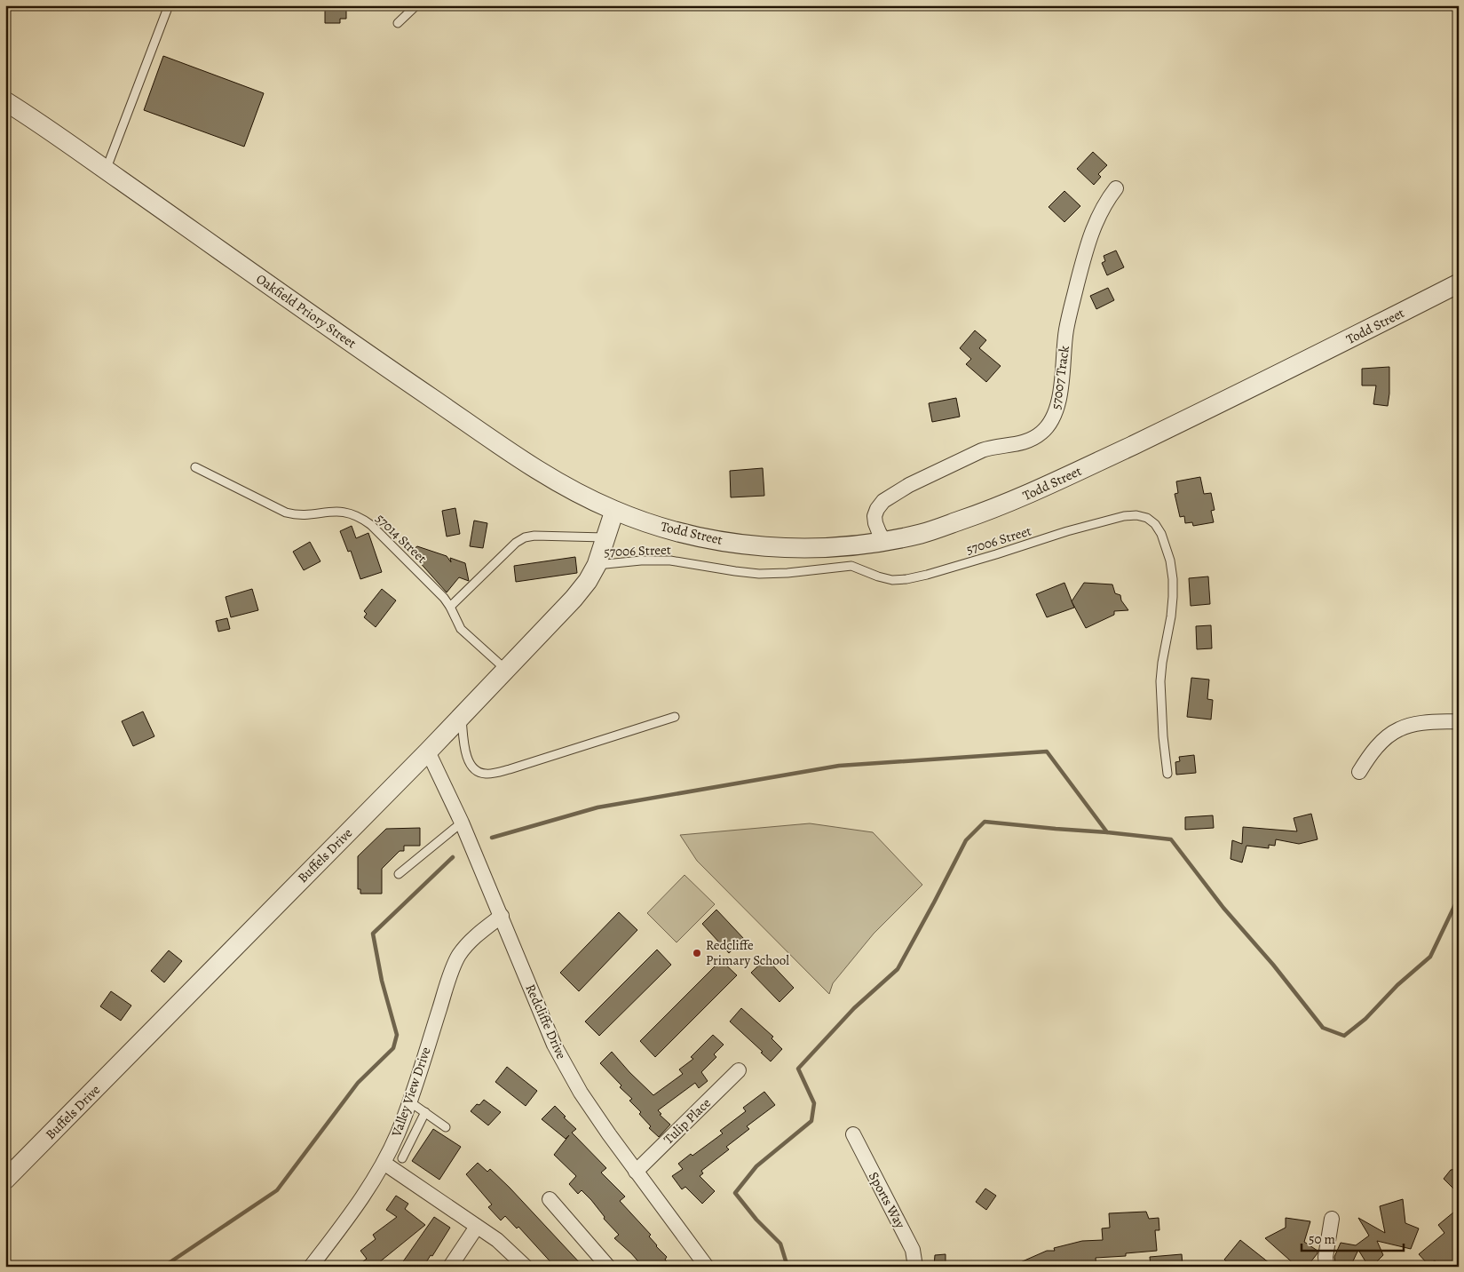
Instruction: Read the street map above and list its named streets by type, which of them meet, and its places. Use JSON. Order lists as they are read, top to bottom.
{
  "streets": {
    "street": [
      "Oakfield Priory Street",
      "Todd Street",
      "57007 Track",
      "Buffels Drive",
      "Redcliffe Drive",
      "Valley View Drive",
      "Tulip Place",
      "Sports Way"
    ],
    "lane": ["57014 Street", "57006 Street"]
  },
  "crossings": [
    ["Oakfield Priory Street", "Todd Street"],
    ["Oakfield Priory Street", "Buffels Drive"],
    ["Todd Street", "57007 Track"],
    ["Todd Street", "Buffels Drive"],
    ["57014 Street", "Buffels Drive"],
    ["57006 Street", "Buffels Drive"],
    ["Buffels Drive", "Redcliffe Drive"],
    ["Redcliffe Drive", "Valley View Drive"],
    ["Redcliffe Drive", "Tulip Place"]
  ],
  "places": ["Redcliffe Primary School"],
  "scale_bar": "50 m"
}
